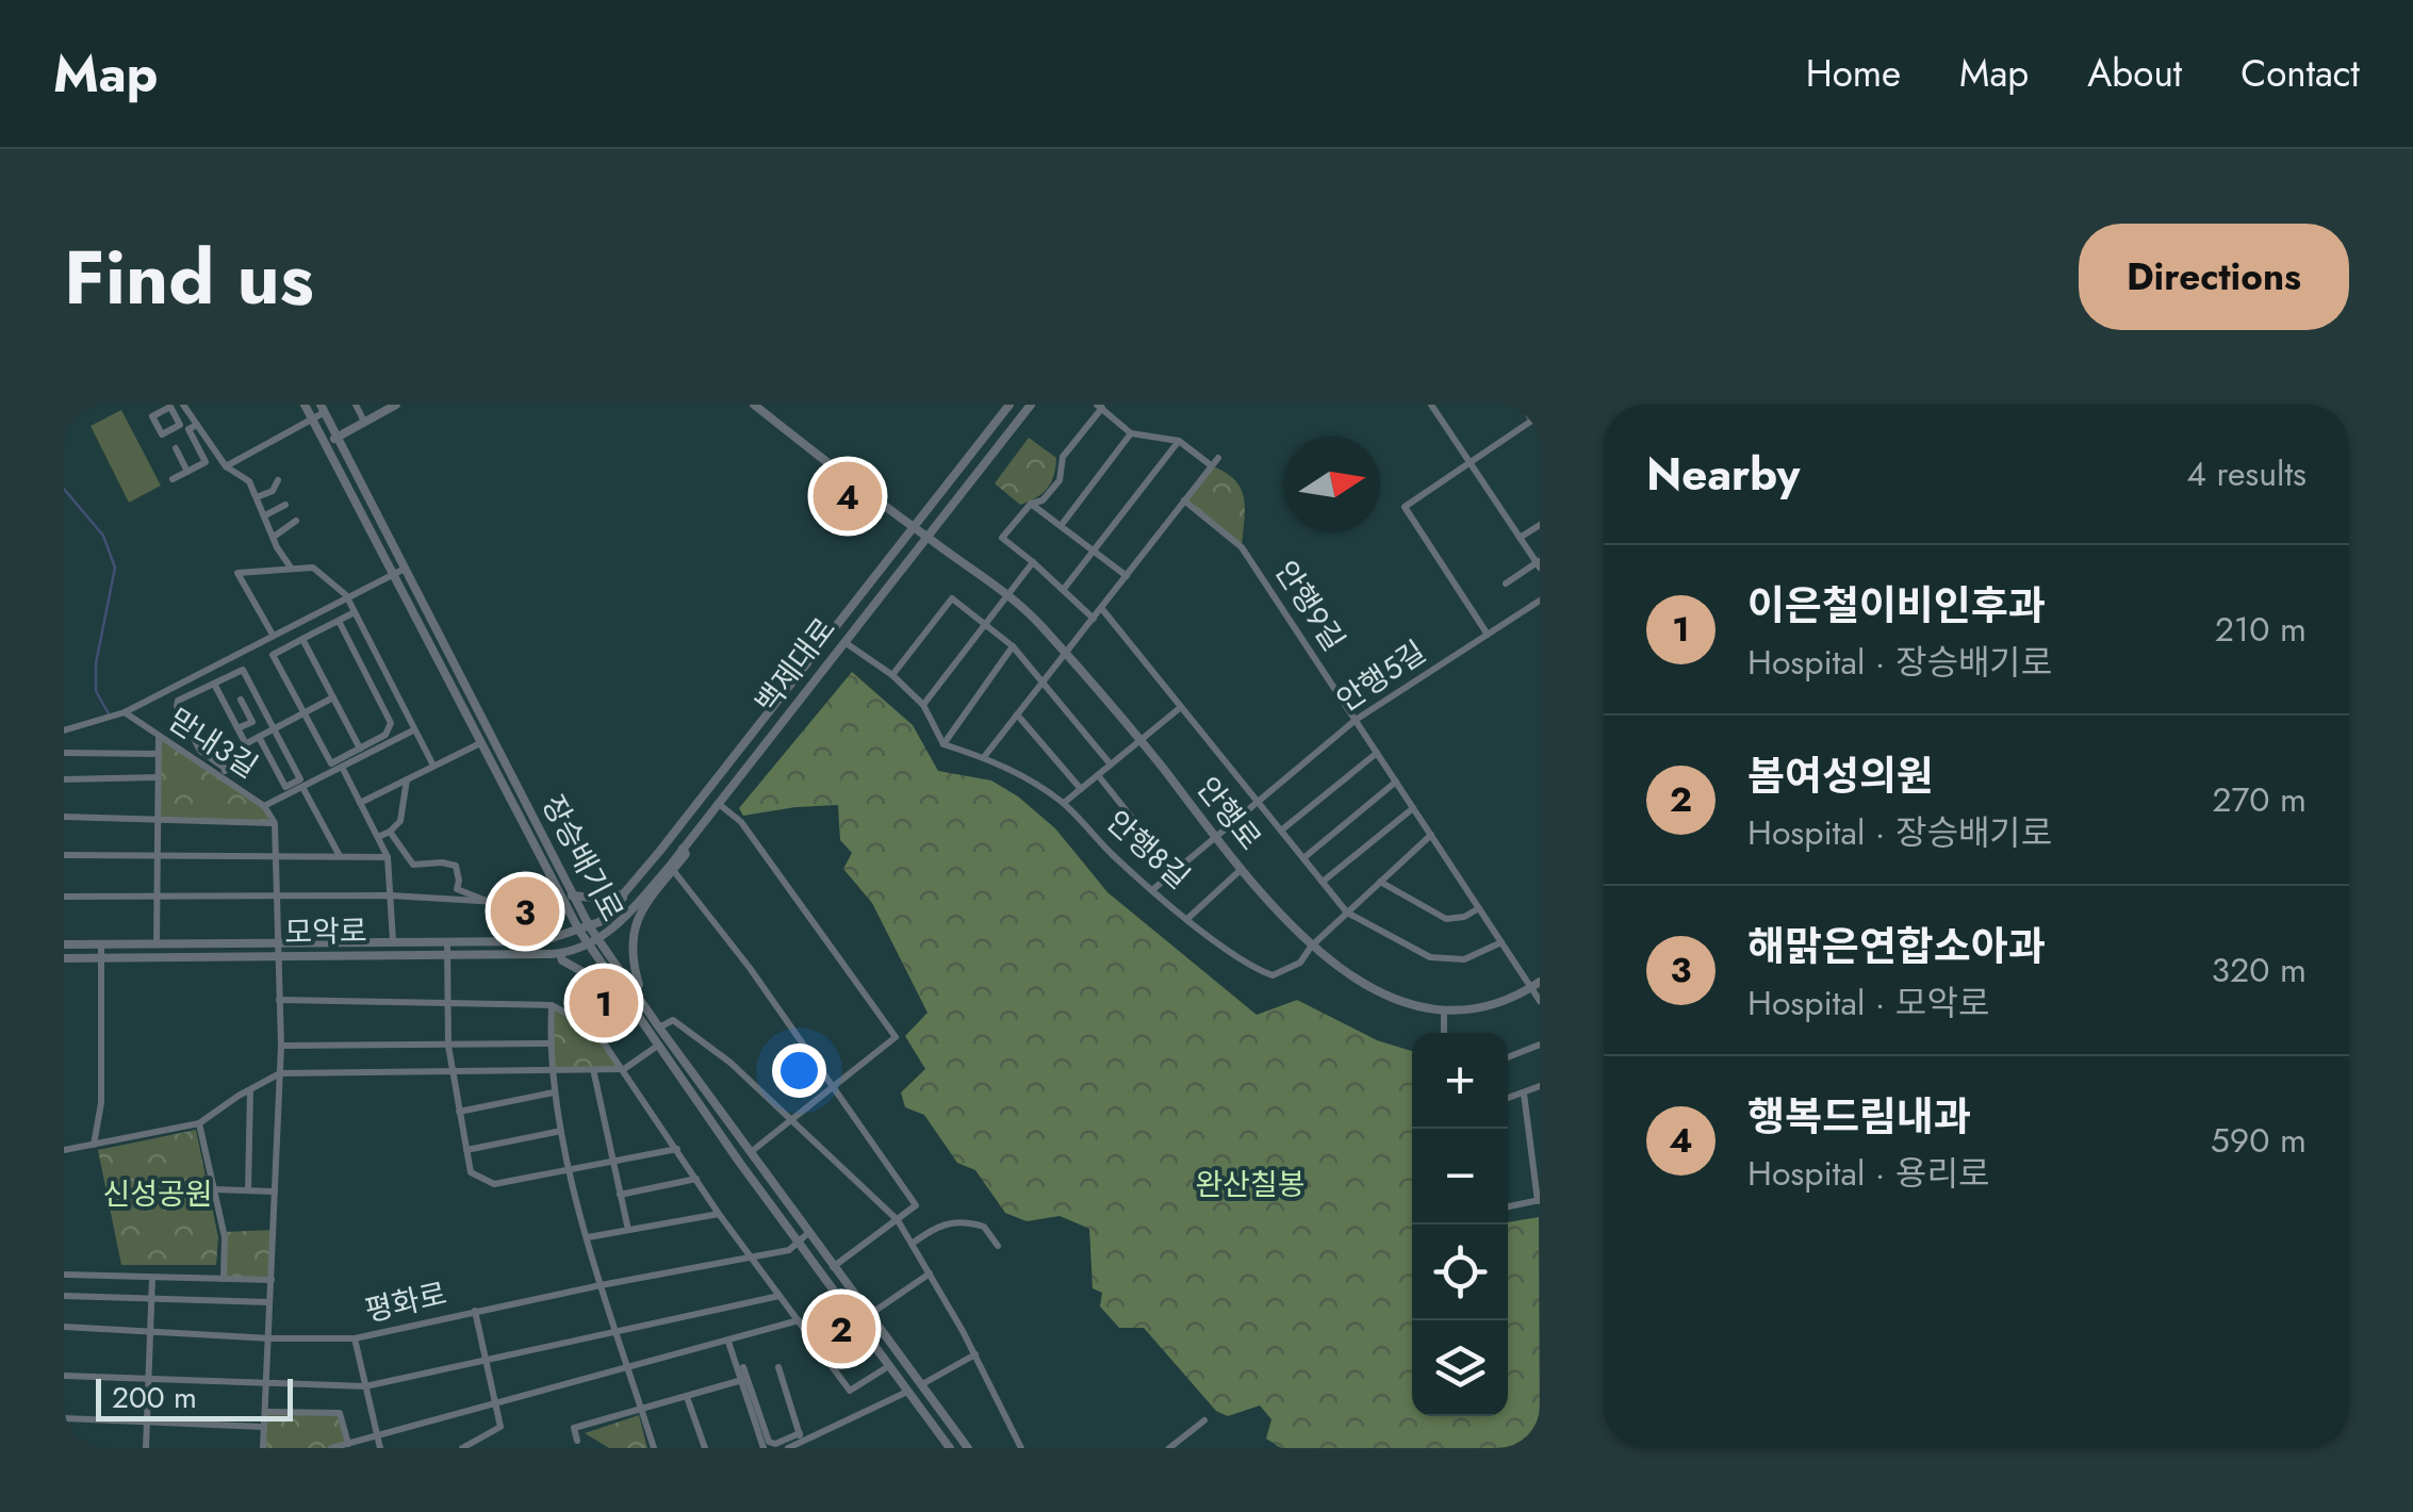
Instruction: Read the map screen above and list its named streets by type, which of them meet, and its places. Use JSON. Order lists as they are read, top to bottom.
{
  "streets": {
    "street": [
      "안행9길",
      "백제대로",
      "안행5길",
      "맏내3길",
      "안행로",
      "안행8길",
      "장승배기로",
      "모악로",
      "평화로"
    ]
  },
  "crossings": [
    ["안행9길", "안행5길"],
    ["안행9길", "안행로"],
    ["백제대로", "안행로"],
    ["백제대로", "장승배기로"],
    ["백제대로", "모악로"],
    ["안행5길", "안행로"],
    ["안행5길", "안행8길"],
    ["맏내3길", "모악로"],
    ["맏내3길", "평화로"],
    ["안행로", "안행8길"],
    ["장승배기로", "모악로"],
    ["장승배기로", "평화로"]
  ],
  "parks": ["완산칠봉", "신성공원"],
  "scale_bar": "200 m",
  "north": "right",
  "page": {
    "header": "Map",
    "nav": [
      "Home",
      "Map",
      "About",
      "Contact"
    ],
    "title": "Find us",
    "buttons": "Directions",
    "heading": ["Nearby", "4 results"],
    "pins": [
      "4",
      "3",
      "1",
      "2"
    ],
    "list": [
      {
        "mark": "1",
        "name": "이은철이비인후과",
        "note": "Hospital · 장승배기로",
        "value": "210 m"
      },
      {
        "mark": "2",
        "name": "봄여성의원",
        "note": "Hospital · 장승배기로",
        "value": "270 m"
      },
      {
        "mark": "3",
        "name": "해맑은연합소아과",
        "note": "Hospital · 모악로",
        "value": "320 m"
      },
      {
        "mark": "4",
        "name": "행복드림내과",
        "note": "Hospital · 용리로",
        "value": "590 m"
      }
    ],
    "map_buttons": ["+", "−"],
    "scale": "200 m"
  }
}
